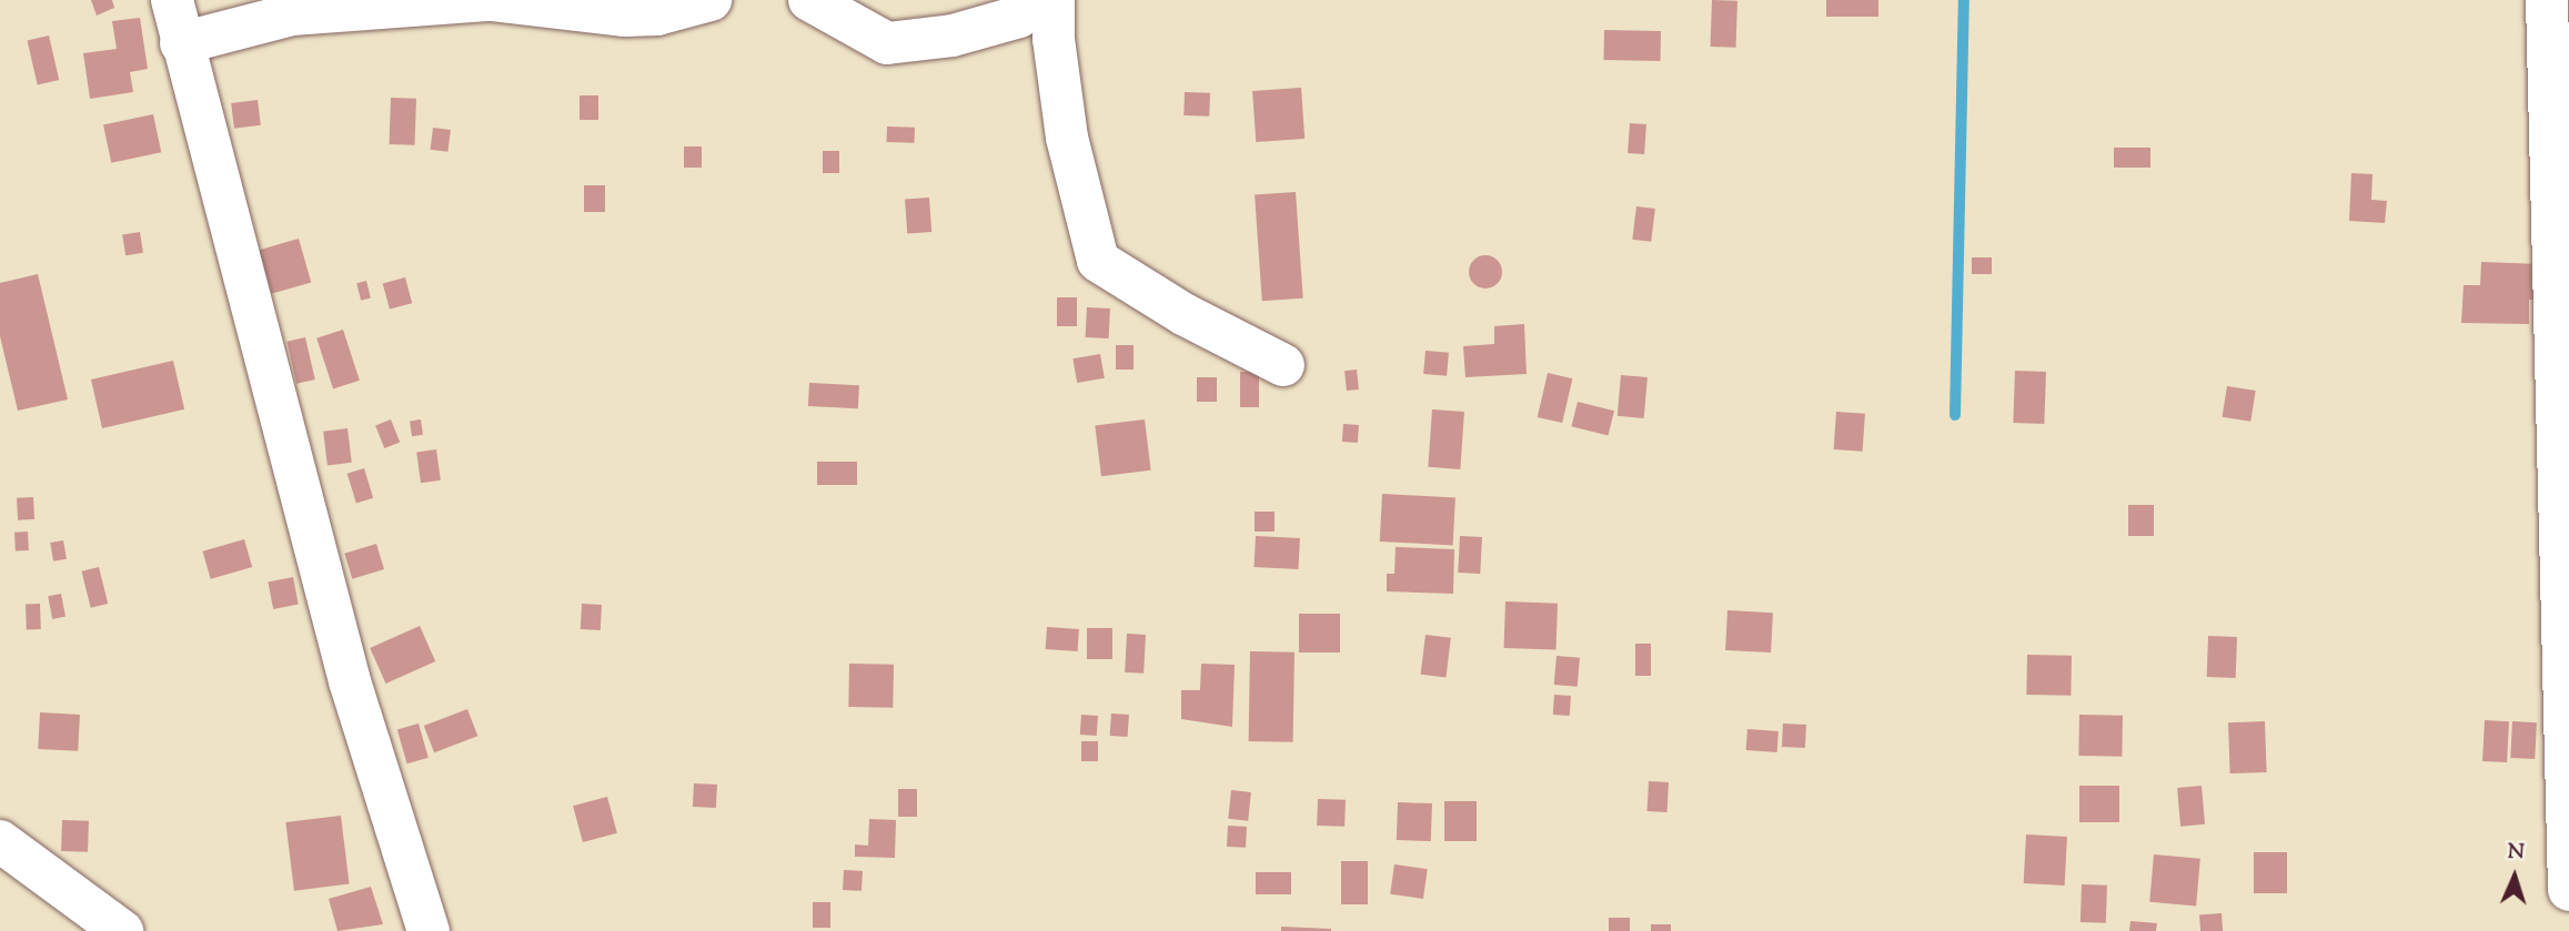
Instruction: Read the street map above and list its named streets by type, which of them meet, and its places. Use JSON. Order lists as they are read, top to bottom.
{
  "north": "top"
}
